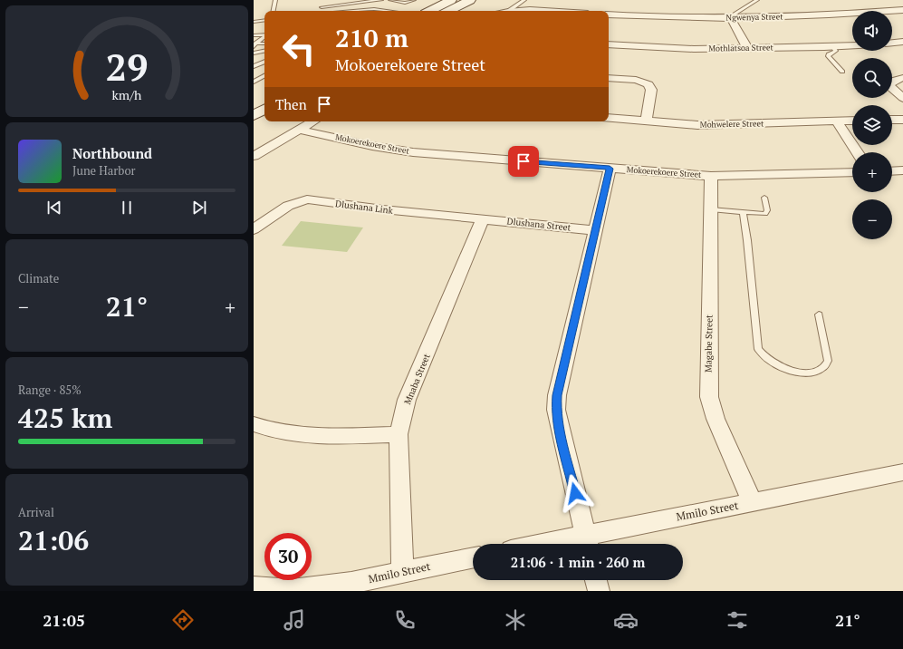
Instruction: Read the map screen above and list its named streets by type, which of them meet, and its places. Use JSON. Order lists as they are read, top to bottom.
{
  "streets": {
    "street": [
      "Ngwenya Street",
      "Mothlatsoa Street",
      "Mohwelere Street",
      "Mokoerekoere Street",
      "Dlushana Link",
      "Dlushana Street",
      "Magabe Street",
      "Mnaba Street",
      "Mmilo Street"
    ]
  },
  "crossings": [
    ["Mokoerekoere Street", "Magabe Street"],
    ["Dlushana Link", "Dlushana Street"],
    ["Dlushana Link", "Mnaba Street"],
    ["Dlushana Street", "Mnaba Street"],
    ["Magabe Street", "Mmilo Street"],
    ["Mnaba Street", "Mmilo Street"]
  ],
  "page": {
    "map_buttons": ["+", "−"],
    "turn": ["210 m", "Mokoerekoere Street"],
    "then": "Then",
    "song": ["Northbound", "June Harbor"],
    "tile": [
      "Climate",
      ["Range · 85%", "425 km"],
      ["Arrival", "21:06"]
    ],
    "heat": ["−", "21°", "+"],
    "limit": "30",
    "trip": "21:06 · 1 min · 260 m",
    "tabs": ["21:05", "21°"],
    "gauge": ["29", "km/h"]
  }
}
